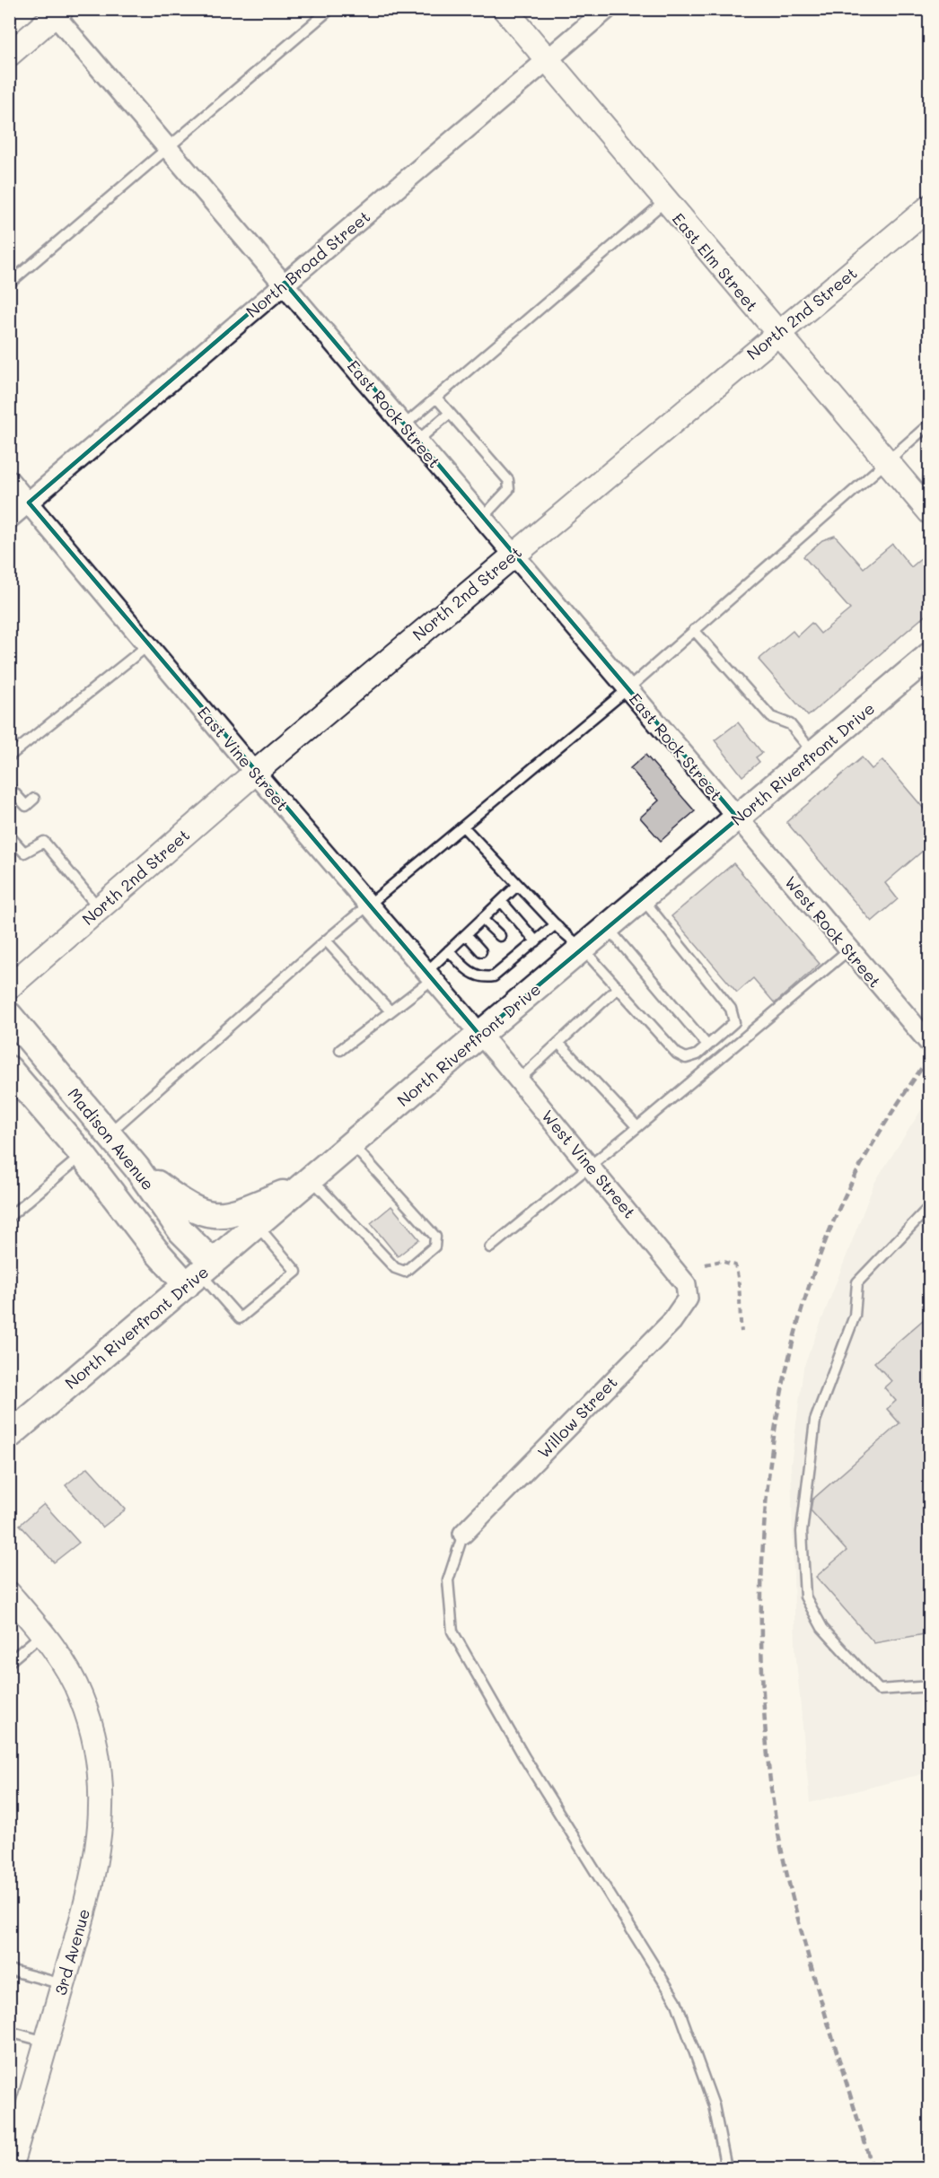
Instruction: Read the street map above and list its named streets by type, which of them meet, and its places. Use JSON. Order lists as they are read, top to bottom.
{
  "streets": {
    "main road": ["North Riverfront Drive", "Madison Avenue"],
    "street": [
      "East Elm Street",
      "North Broad Street",
      "North 2nd Street",
      "East Rock Street",
      "East Vine Street",
      "West Rock Street",
      "West Vine Street",
      "Willow Street",
      "3rd Avenue"
    ]
  },
  "crossings": [
    ["East Elm Street", "North Broad Street"],
    ["East Elm Street", "North 2nd Street"],
    ["North Broad Street", "East Rock Street"],
    ["North Broad Street", "East Vine Street"],
    ["North 2nd Street", "East Rock Street"],
    ["North 2nd Street", "East Vine Street"],
    ["East Rock Street", "North Riverfront Drive"],
    ["East Rock Street", "West Rock Street"],
    ["East Vine Street", "North Riverfront Drive"],
    ["East Vine Street", "West Vine Street"],
    ["North Riverfront Drive", "West Rock Street"],
    ["North Riverfront Drive", "Madison Avenue"],
    ["North Riverfront Drive", "West Vine Street"],
    ["West Vine Street", "Willow Street"]
  ]
}
